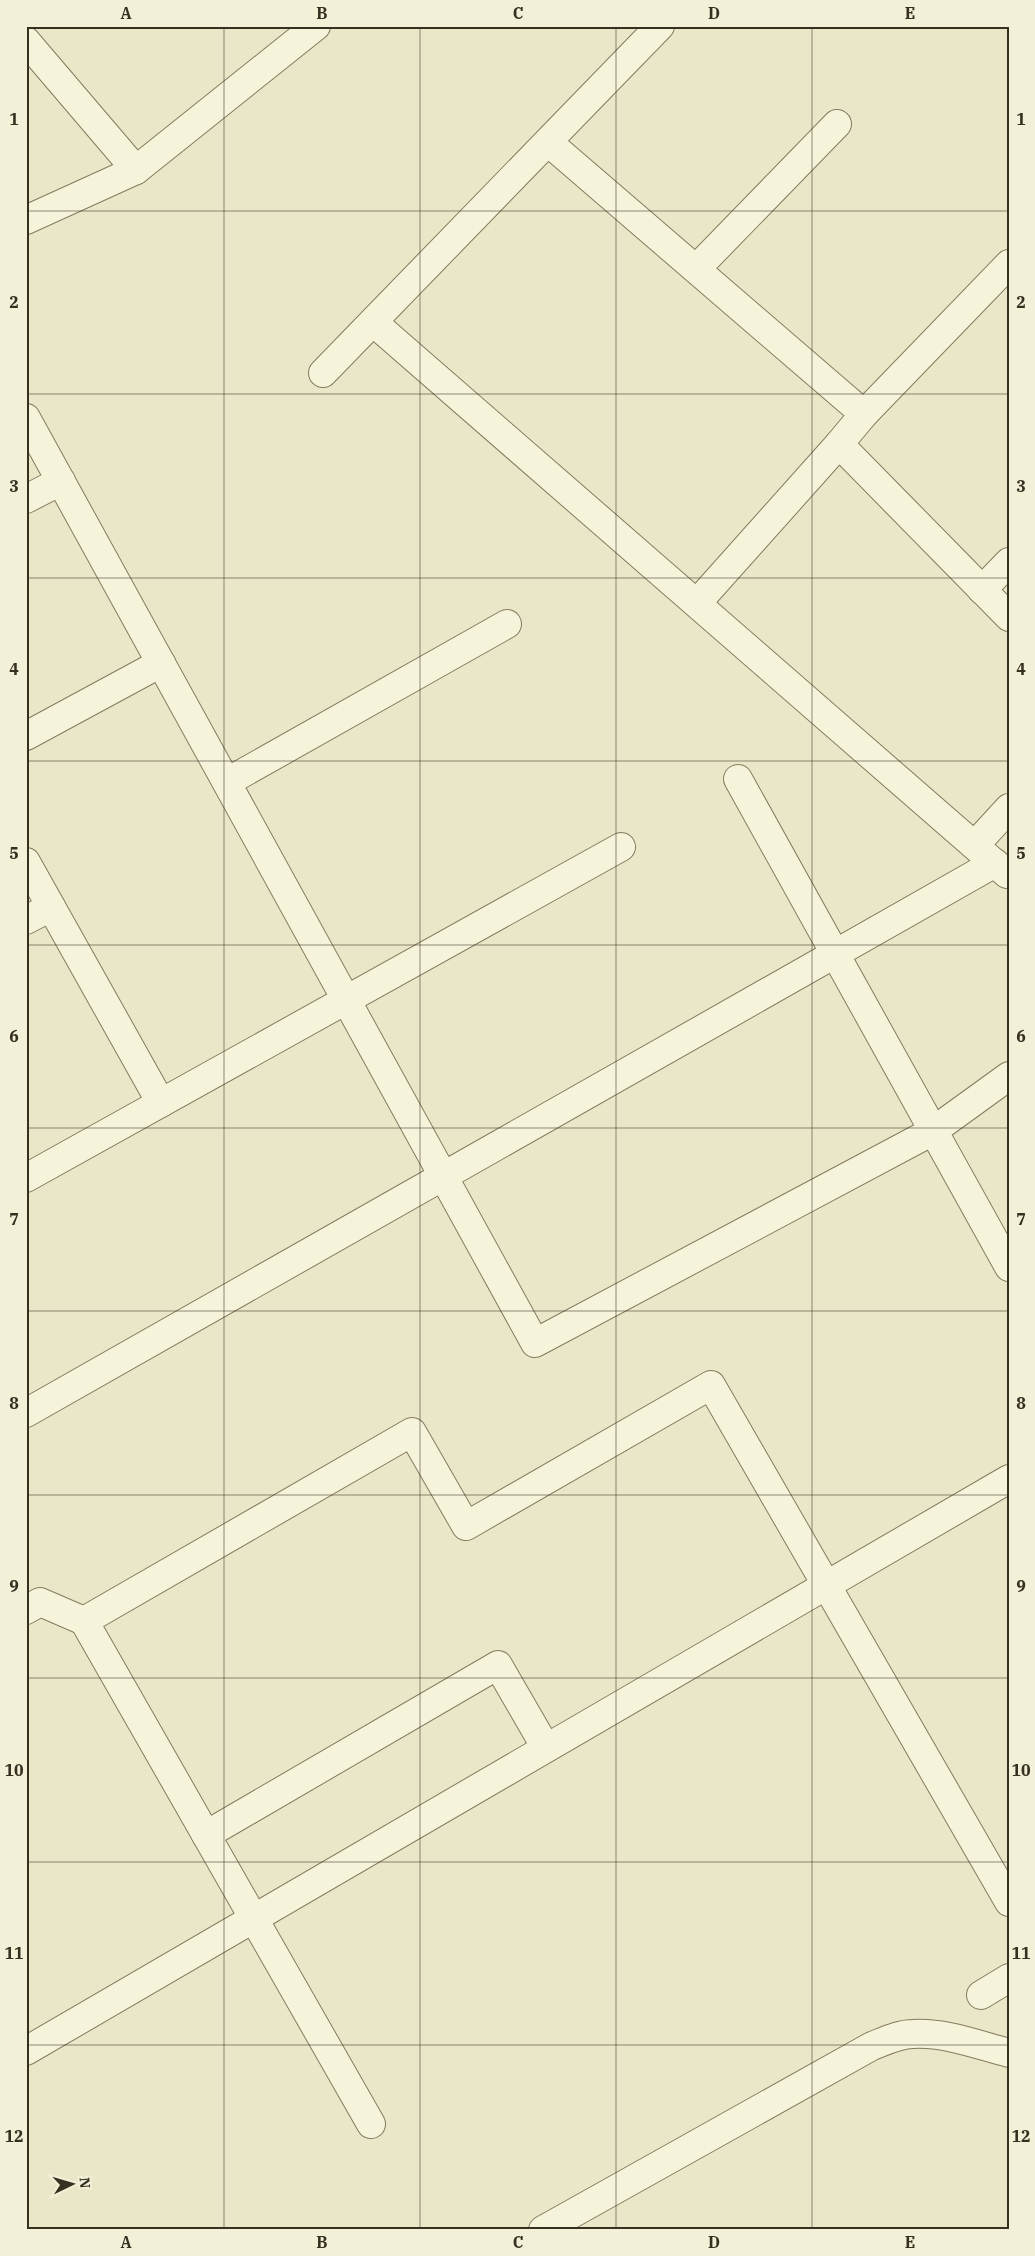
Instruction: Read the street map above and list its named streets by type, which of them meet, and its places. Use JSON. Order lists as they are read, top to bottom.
{
  "north": "right",
  "grid": {
    "columns": [
      "A",
      "B",
      "C",
      "D",
      "E"
    ],
    "rows": [
      "1",
      "2",
      "3",
      "4",
      "5",
      "6",
      "7",
      "8",
      "9",
      "10",
      "11",
      "12"
    ]
  }
}
